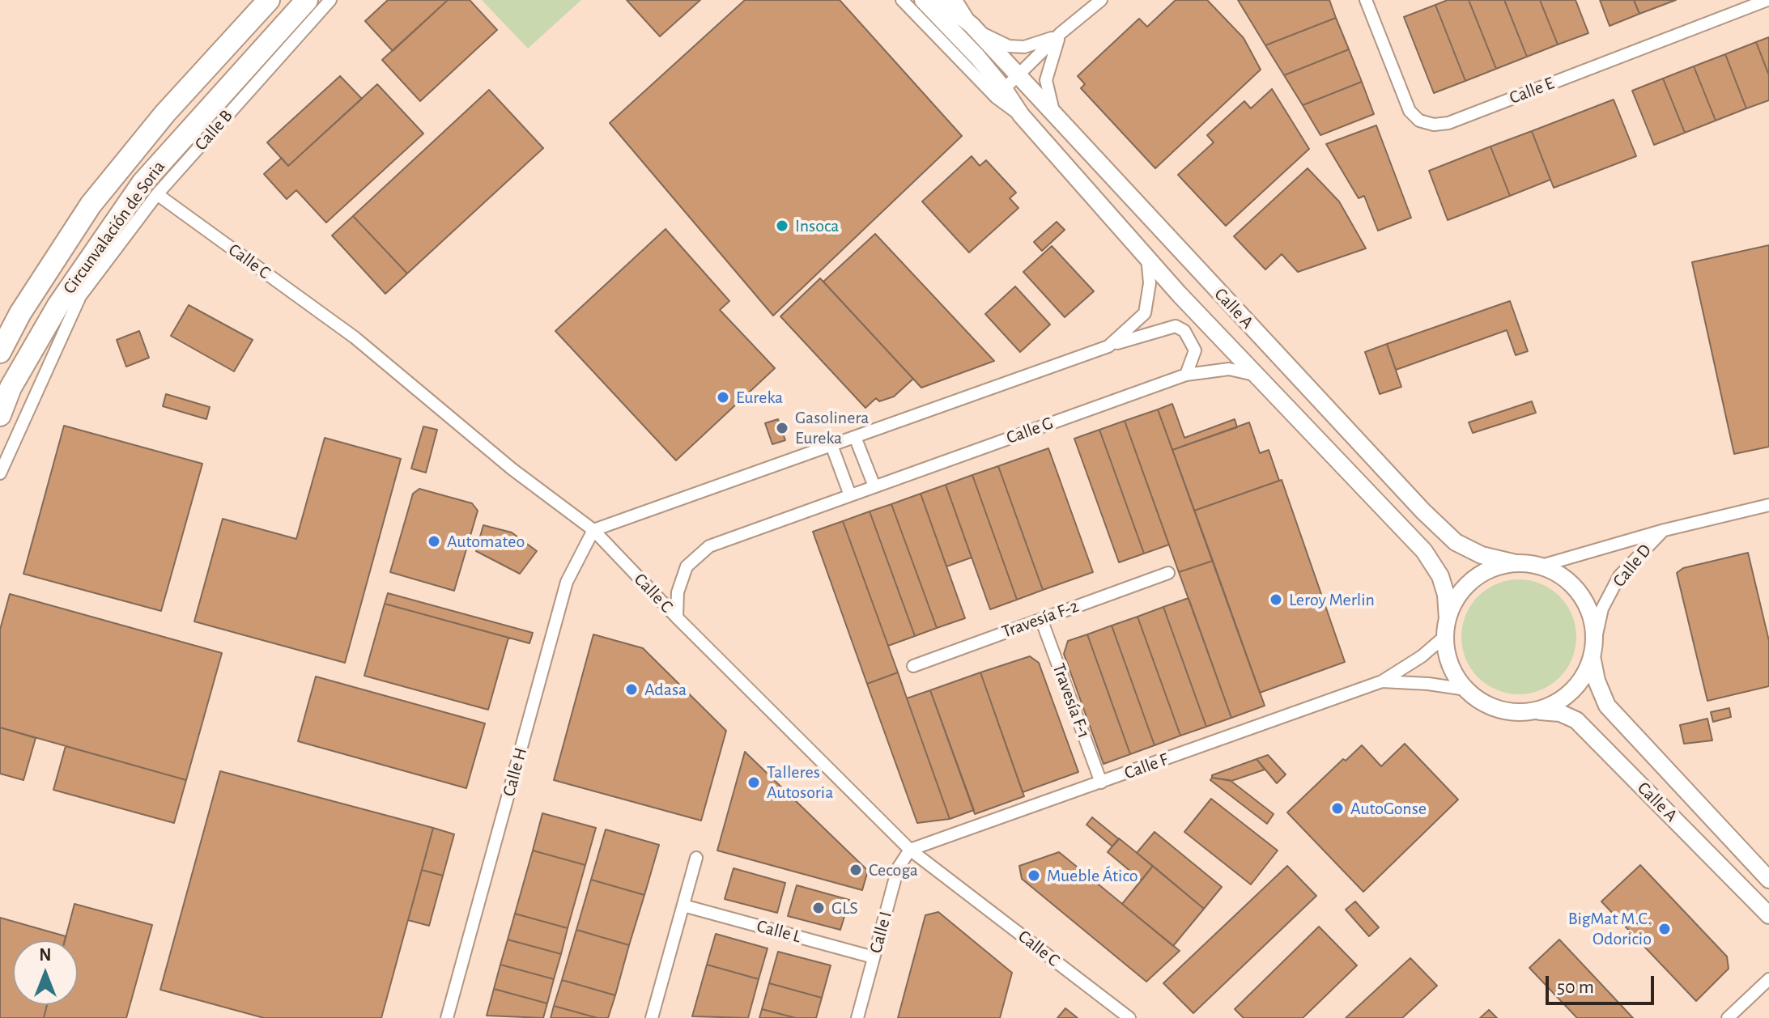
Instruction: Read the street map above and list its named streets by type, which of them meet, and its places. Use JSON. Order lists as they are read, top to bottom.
{
  "streets": {
    "highway": ["Circunvalación de Soria"],
    "street": [
      "Calle E",
      "Calle B",
      "Calle C",
      "Calle A",
      "Calle G",
      "Calle D",
      "Travesía F-2",
      "Travesía F-1",
      "Calle F",
      "Calle H",
      "Calle L",
      "Calle I"
    ]
  },
  "crossings": [
    ["Calle B", "Calle C"],
    ["Calle C", "Calle G"],
    ["Calle C", "Calle F"],
    ["Calle C", "Calle H"],
    ["Calle C", "Calle I"],
    ["Calle A", "Calle G"],
    ["Calle A", "Calle D"],
    ["Calle A", "Calle F"],
    ["Calle D", "Calle F"],
    ["Travesía F-2", "Travesía F-1"],
    ["Travesía F-1", "Calle F"],
    ["Calle F", "Calle I"],
    ["Calle L", "Calle I"]
  ],
  "places": [
    "Insoca",
    "Eureka",
    "Gasolinera Eureka",
    "Automateo",
    "Leroy Merlin",
    "Adasa",
    "Talleres Autosoria",
    "AutoGonse",
    "Cecoga",
    "Mueble Ático",
    "GLS",
    "BigMat M.C. Odoricio"
  ],
  "scale_bar": "50 m",
  "north": "top"
}
